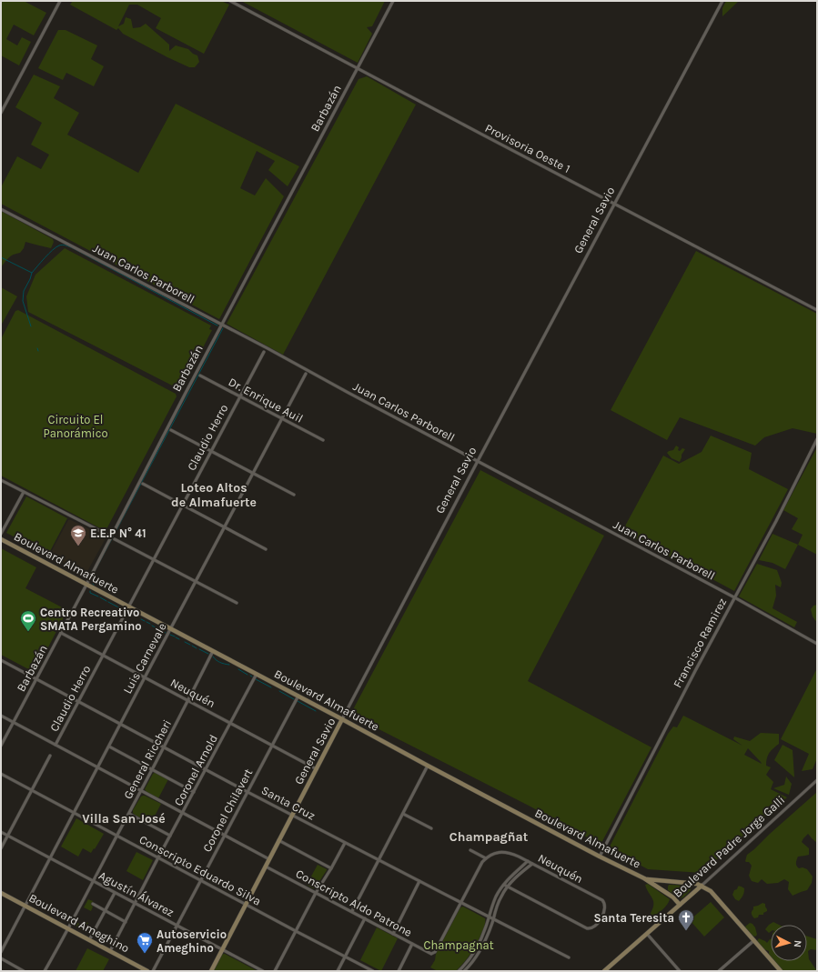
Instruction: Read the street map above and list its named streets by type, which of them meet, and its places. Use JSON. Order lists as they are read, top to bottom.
{
  "streets": {
    "main road": [
      "General Savio",
      "Boulevard Almafuerte",
      "Boulevard Padre Jorge Galli",
      "Boulevard Ameghino"
    ],
    "street": [
      "Barbazán",
      "Provisoria Oeste 1",
      "Juan Carlos Parborell",
      "Dr. Enrique Auil",
      "Claudio Herro",
      "Francisco Ramirez",
      "Luis Carnevale",
      "Neuquén",
      "General Riccheri",
      "Coronel Arnold",
      "Santa Cruz",
      "Coronel Chilavert",
      "Conscripto Eduardo Silva",
      "Agustín Álvarez",
      "Conscripto Aldo Patrone"
    ]
  },
  "crossings": [
    ["Barbazán", "Provisoria Oeste 1"],
    ["Barbazán", "Juan Carlos Parborell"],
    ["Barbazán", "Boulevard Almafuerte"],
    ["Barbazán", "Neuquén"],
    ["Barbazán", "Santa Cruz"],
    ["Provisoria Oeste 1", "General Savio"],
    ["General Savio", "Juan Carlos Parborell"],
    ["General Savio", "Boulevard Almafuerte"],
    ["General Savio", "Neuquén"],
    ["General Savio", "Santa Cruz"],
    ["General Savio", "Conscripto Eduardo Silva"],
    ["General Savio", "Agustín Álvarez"],
    ["General Savio", "Conscripto Aldo Patrone"],
    ["Juan Carlos Parborell", "Francisco Ramirez"],
    ["Dr. Enrique Auil", "Claudio Herro"],
    ["Dr. Enrique Auil", "Luis Carnevale"],
    ["Claudio Herro", "Boulevard Almafuerte"],
    ["Claudio Herro", "Neuquén"],
    ["Claudio Herro", "Santa Cruz"],
    ["Boulevard Almafuerte", "Francisco Ramirez"],
    ["Boulevard Almafuerte", "Luis Carnevale"],
    ["Boulevard Almafuerte", "General Riccheri"],
    ["Boulevard Almafuerte", "Coronel Arnold"],
    ["Boulevard Almafuerte", "Coronel Chilavert"],
    ["Boulevard Almafuerte", "Boulevard Padre Jorge Galli"],
    ["Luis Carnevale", "Neuquén"],
    ["Luis Carnevale", "Santa Cruz"],
    ["Luis Carnevale", "Conscripto Eduardo Silva"],
    ["Luis Carnevale", "Agustín Álvarez"],
    ["Luis Carnevale", "Boulevard Ameghino"],
    ["Neuquén", "General Riccheri"],
    ["Neuquén", "Coronel Arnold"],
    ["Neuquén", "Coronel Chilavert"],
    ["General Riccheri", "Santa Cruz"],
    ["General Riccheri", "Conscripto Eduardo Silva"],
    ["General Riccheri", "Agustín Álvarez"],
    ["General Riccheri", "Boulevard Ameghino"],
    ["Coronel Arnold", "Santa Cruz"],
    ["Coronel Arnold", "Conscripto Eduardo Silva"],
    ["Coronel Arnold", "Agustín Álvarez"],
    ["Coronel Arnold", "Boulevard Ameghino"],
    ["Santa Cruz", "Coronel Chilavert"],
    ["Santa Cruz", "Conscripto Aldo Patrone"],
    ["Coronel Chilavert", "Conscripto Eduardo Silva"],
    ["Coronel Chilavert", "Agustín Álvarez"]
  ],
  "districts": ["Loteo Altos de Almafuerte", "Villa San José", "Champagñat"],
  "parks": ["Circuito El Panorámico", "Champagnat"],
  "places": {
    "school or university": ["E.E.P N° 41"],
    "sports": ["Centro Recreativo SMATA Pergamino"],
    "church": ["Santa Teresita"],
    "supermarket": ["Autoservicio Ameghino"]
  },
  "north": "right"
}
